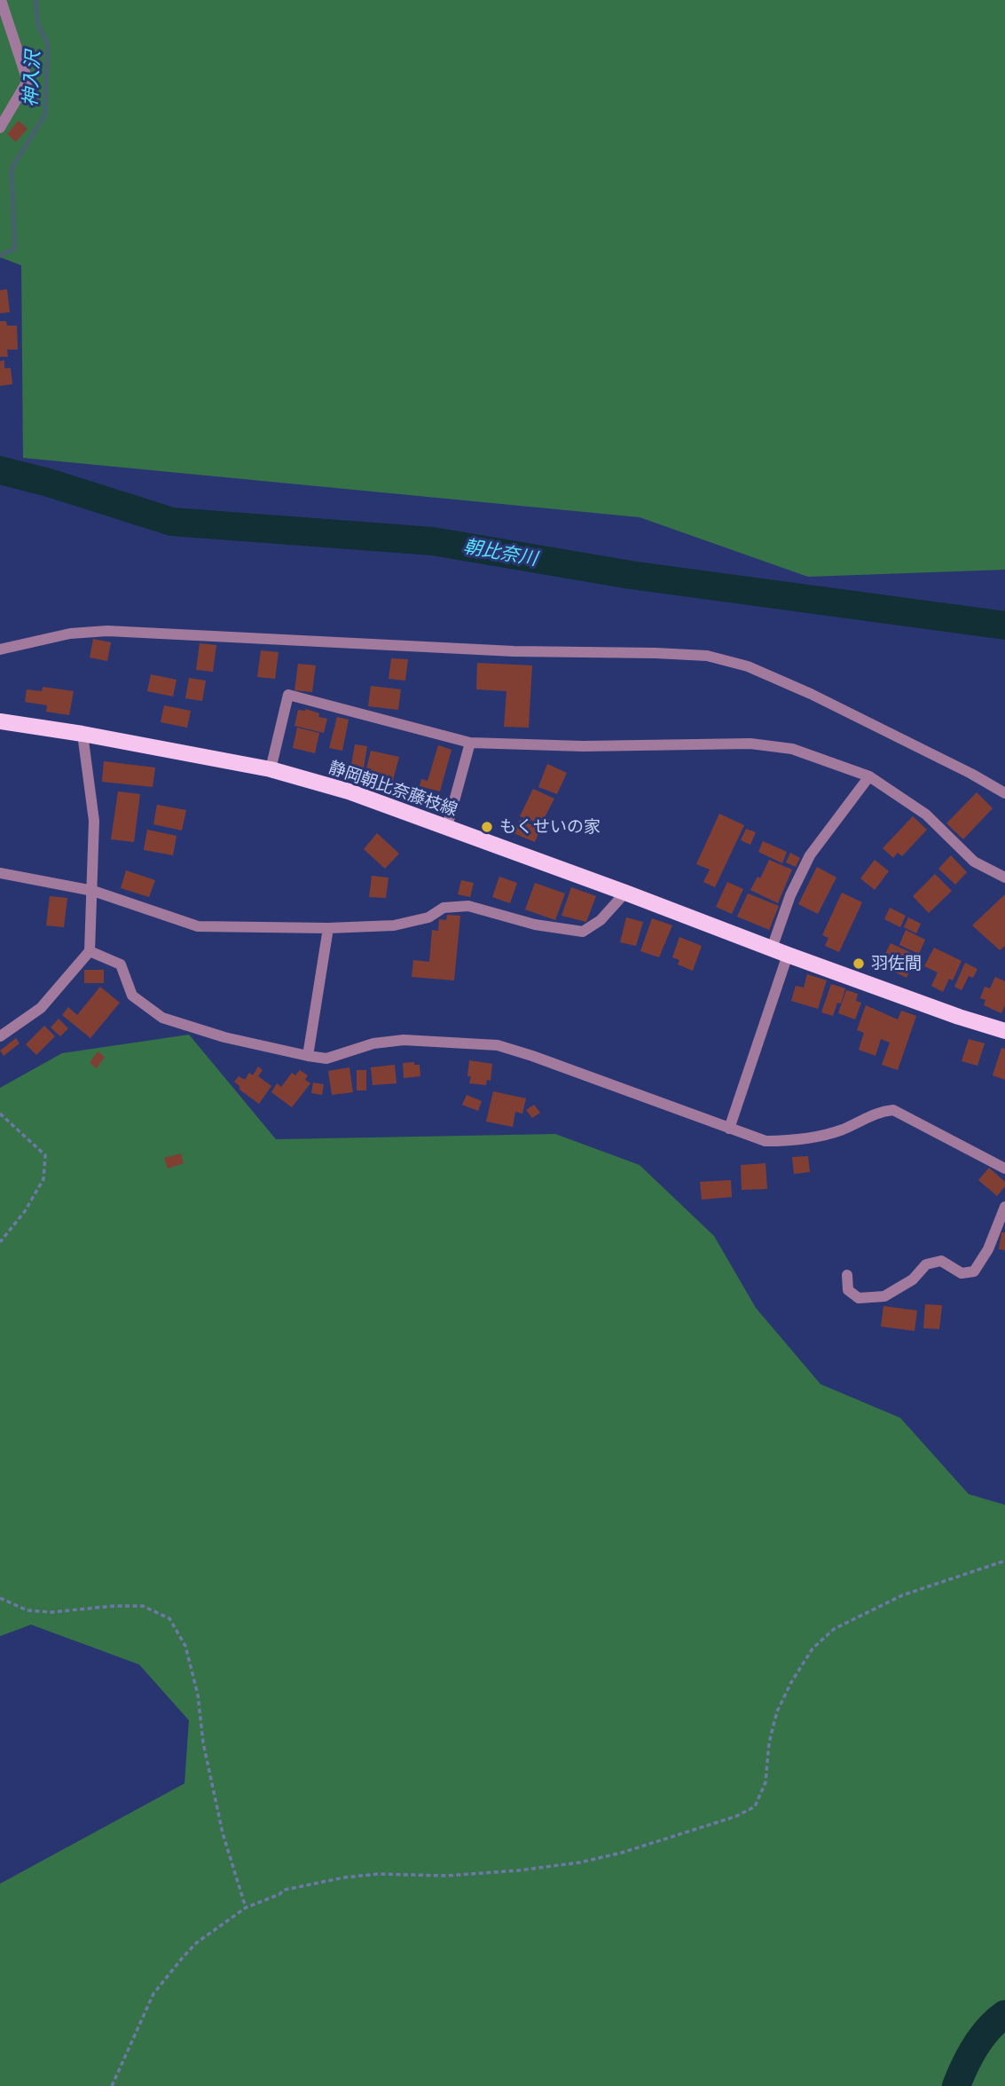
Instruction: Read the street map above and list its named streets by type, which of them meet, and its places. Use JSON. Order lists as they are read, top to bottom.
{
  "streets": {
    "main road": ["静岡朝比奈藤枝線"]
  },
  "water": ["神入沢", "朝比奈川"],
  "places": ["もくせいの家", "羽佐間"]
}
